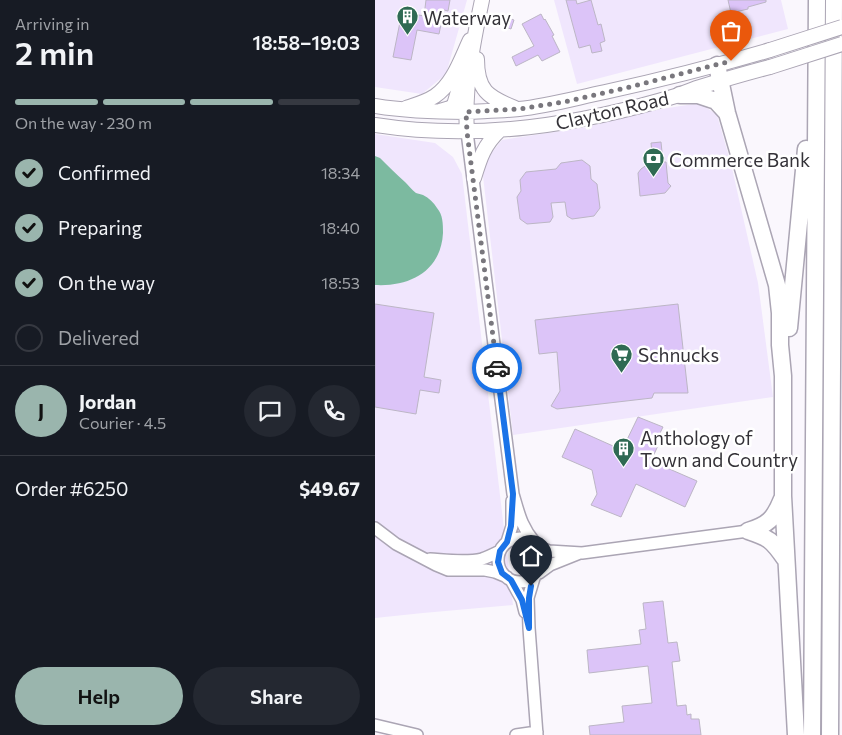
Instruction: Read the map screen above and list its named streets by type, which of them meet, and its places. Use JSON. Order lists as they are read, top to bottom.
{
  "streets": {
    "main road": ["Clayton Road"]
  },
  "places": {
    "building": ["Waterway", "Anthology of Town and Country"],
    "bank": ["Commerce Bank"],
    "supermarket": ["Schnucks"]
  },
  "page": {
    "heading": ["2 min", "Arriving in", "18:58–19:03"],
    "panel": [
      "Jordan",
      "Courier · 4.5",
      "Order #6250",
      "$49.67"
    ],
    "bar": "On the way · 230 m",
    "list": [
      ["Confirmed", "18:34"],
      ["Preparing", "18:40"],
      ["On the way", "18:53"],
      "Delivered"
    ],
    "round": "J",
    "buttons": ["Help", "Share"]
  }
}
